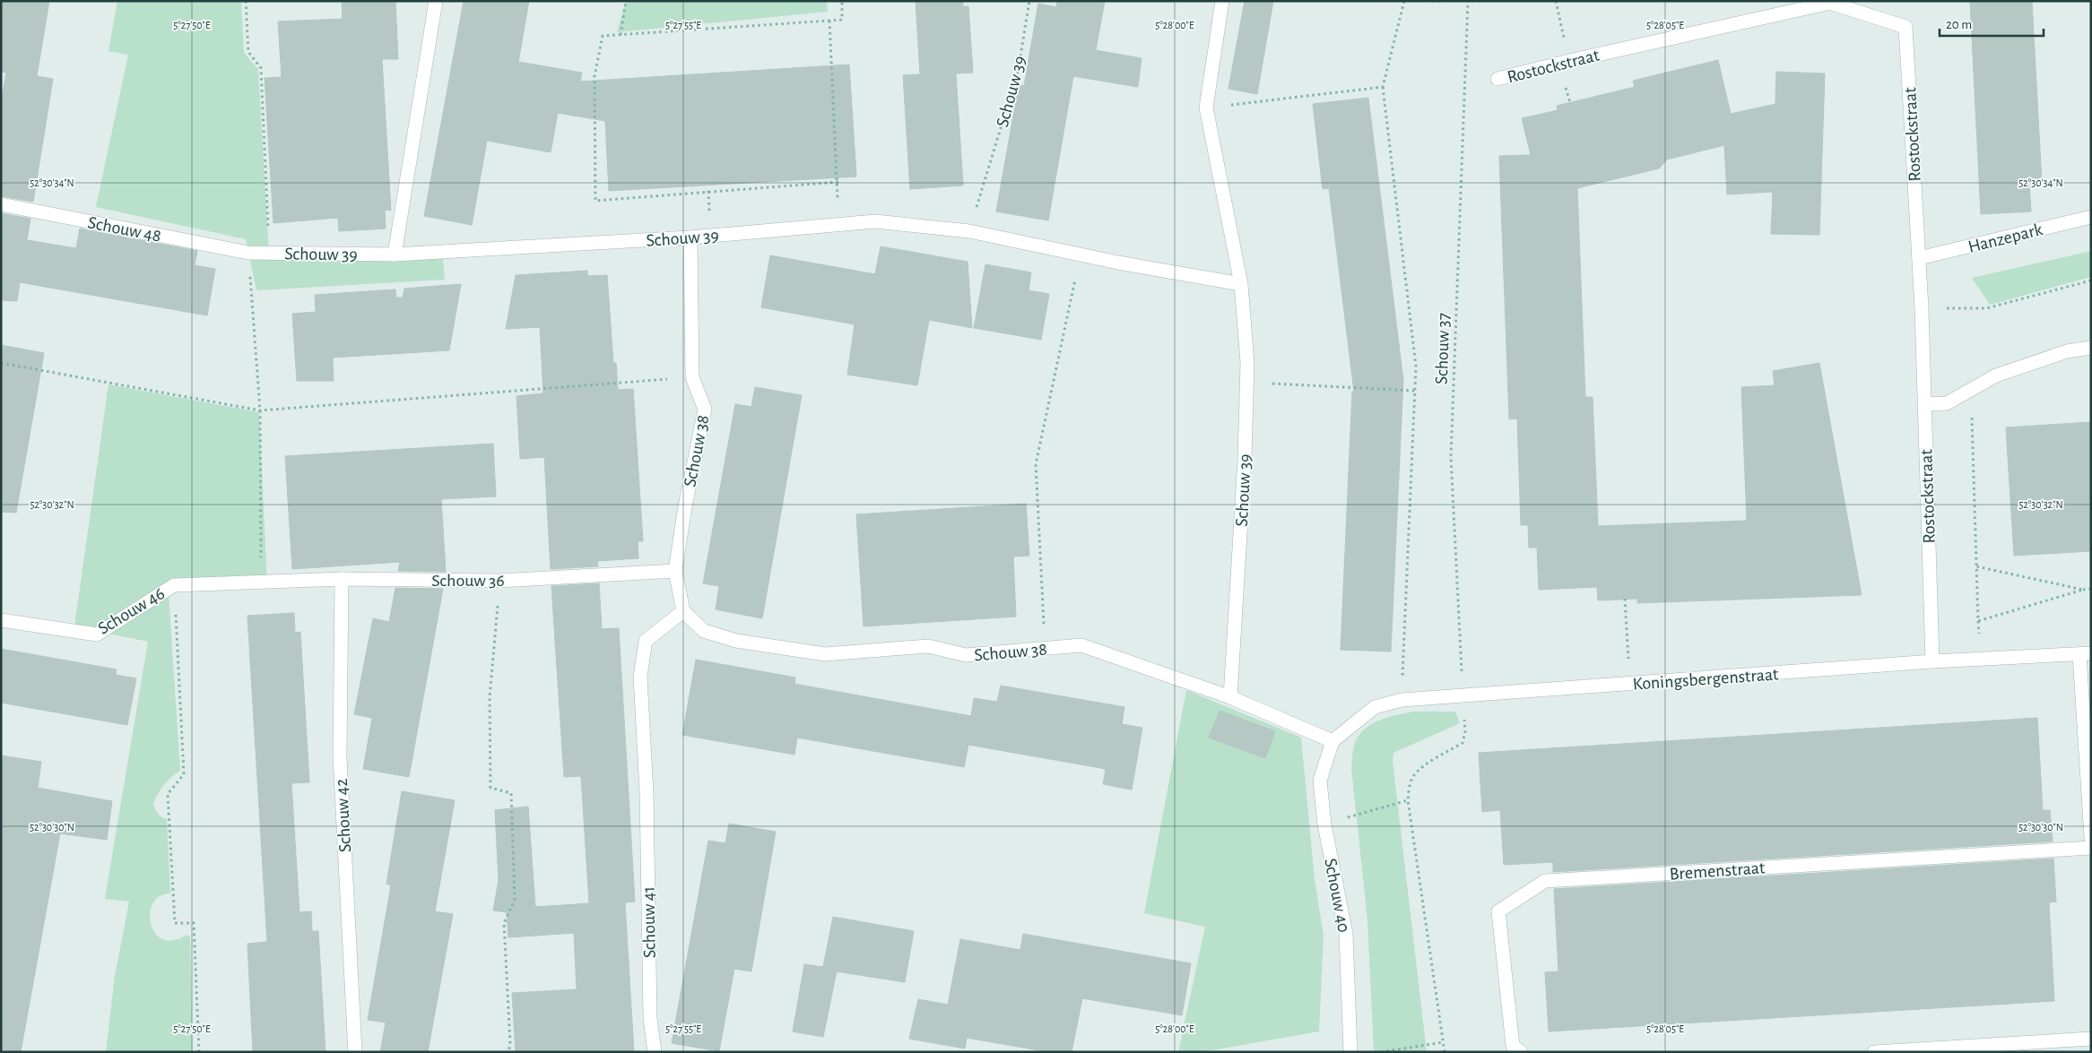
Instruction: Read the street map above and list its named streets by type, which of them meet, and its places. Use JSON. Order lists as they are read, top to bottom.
{
  "streets": {
    "street": [
      "Rostockstraat",
      "Schouw 39",
      "Schouw 48",
      "Hanzepark",
      "Schouw 38",
      "Schouw 36",
      "Schouw 46",
      "Koningsbergenstraat",
      "Schouw 42",
      "Bremenstraat",
      "Schouw 40",
      "Schouw 41"
    ],
    "path": ["Schouw 37"]
  },
  "crossings": [
    ["Rostockstraat", "Hanzepark"],
    ["Rostockstraat", "Koningsbergenstraat"],
    ["Schouw 39", "Schouw 48"],
    ["Schouw 39", "Schouw 38"],
    ["Schouw 37", "Koningsbergenstraat"],
    ["Schouw 38", "Schouw 36"],
    ["Schouw 38", "Koningsbergenstraat"],
    ["Schouw 38", "Schouw 40"],
    ["Schouw 38", "Schouw 41"],
    ["Schouw 36", "Schouw 46"],
    ["Schouw 36", "Schouw 42"],
    ["Koningsbergenstraat", "Schouw 40"]
  ],
  "scale_bar": "20 m",
  "coordinates": [
    "5°27'50\"E",
    "5°27'55\"E",
    "5°28'00\"E",
    "5°28'05\"E",
    "52°30'34\"N",
    "52°30'32\"N",
    "52°30'30\"N"
  ]
}
